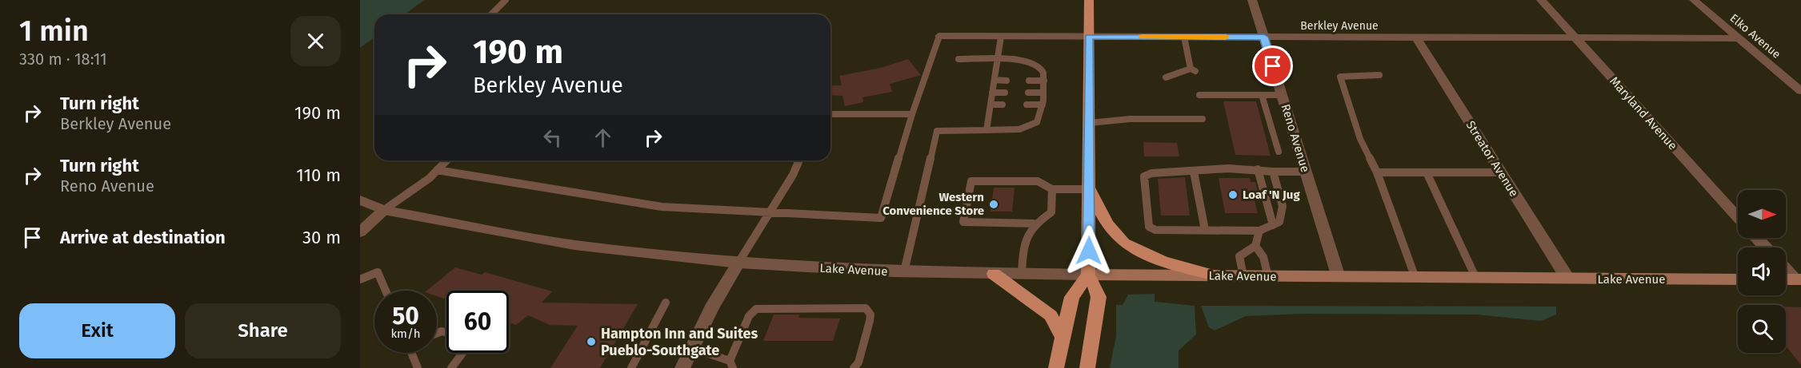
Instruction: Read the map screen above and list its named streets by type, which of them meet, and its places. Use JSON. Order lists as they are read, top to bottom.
{
  "streets": {
    "main road": ["Lake Avenue"],
    "street": [
      "Berkley Avenue",
      "Elko Avenue",
      "Maryland Avenue",
      "Reno Avenue",
      "Streator Avenue"
    ]
  },
  "crossings": [
    ["Berkley Avenue", "Elko Avenue"],
    ["Berkley Avenue", "Maryland Avenue"],
    ["Berkley Avenue", "Reno Avenue"],
    ["Berkley Avenue", "Streator Avenue"],
    ["Reno Avenue", "Lake Avenue"],
    ["Streator Avenue", "Lake Avenue"]
  ],
  "places": ["Loaf 'N Jug", "Western Convenience Store", "Hampton Inn and Suites Pueblo-Southgate"],
  "north": "right",
  "page": {
    "heading": ["1 min", "330 m · 18:11"],
    "turn": ["190 m", "Berkley Avenue"],
    "list": [
      {
        "name": "Turn right",
        "note": "Berkley Avenue",
        "value": "190 m"
      },
      {
        "name": "Turn right",
        "note": "Reno Avenue",
        "value": "110 m"
      },
      {
        "name": "Arrive at destination",
        "value": "30 m"
      }
    ],
    "speed": "50 km/h",
    "limit": "60",
    "buttons": ["Exit", "Share"]
  }
}
